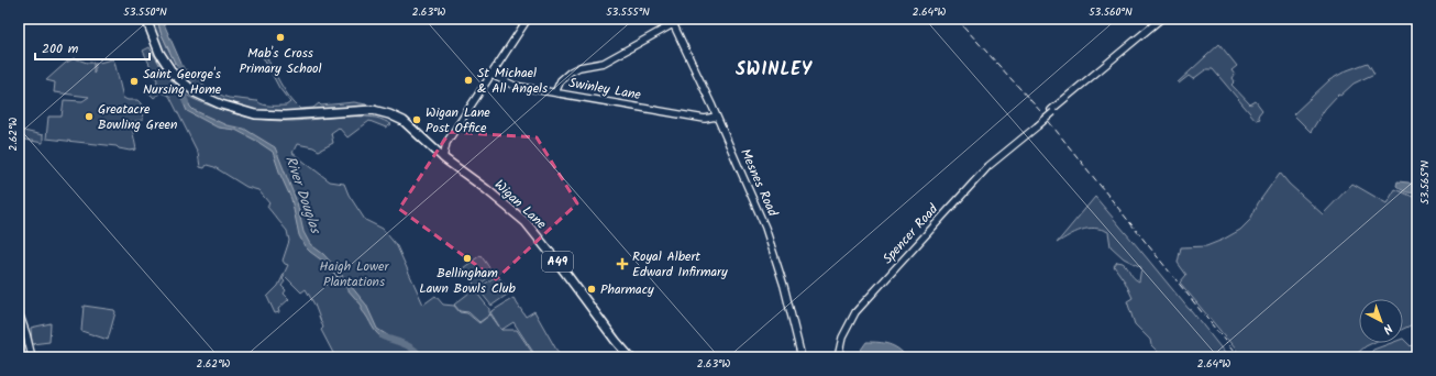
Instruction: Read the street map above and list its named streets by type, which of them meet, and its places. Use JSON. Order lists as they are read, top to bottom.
{
  "streets": {
    "highway": ["Wigan Lane", "A49"],
    "street": ["Swinley Lane", "Mesnes Road", "Spencer Road"]
  },
  "crossings": [
    ["Swinley Lane", "Mesnes Road"],
    ["Wigan Lane", "A49"]
  ],
  "districts": ["SWINLEY"],
  "water": ["River Douglas"],
  "parks": ["Haigh Lower Plantations"],
  "places": {
    "other": [
      "Mab's Cross Primary School",
      "St Michael & All Angels",
      "Saint George's Nursing Home",
      "Greatacre Bowling Green",
      "Wigan Lane Post Office",
      "Bellingham Lawn Bowls Club",
      "Pharmacy"
    ],
    "health": ["Royal Albert Edward Infirmary"]
  },
  "scale_bar": "200 m",
  "north": "bottom right",
  "coordinates": [
    "53.550°N",
    "2.63°W",
    "53.555°N",
    "2.64°W",
    "53.560°N",
    "2.62°W",
    "53.565°N"
  ]
}
